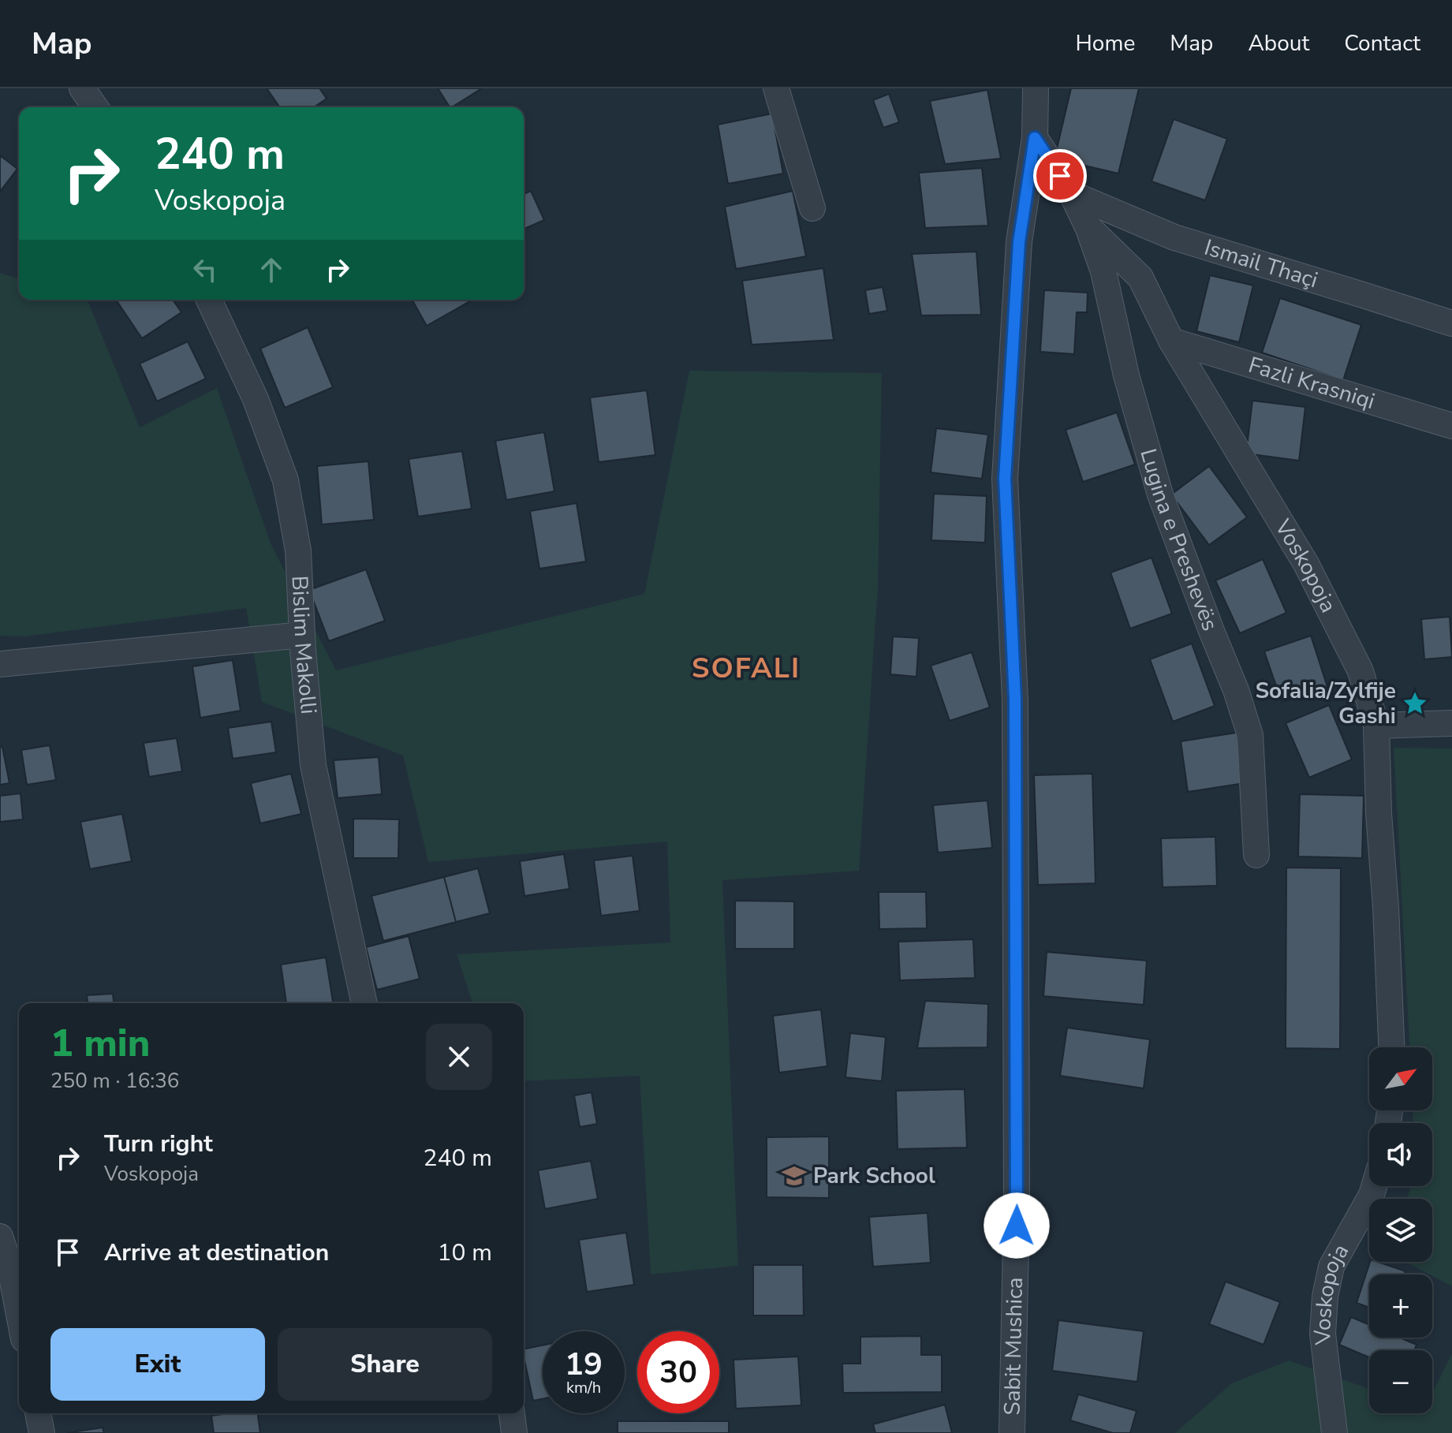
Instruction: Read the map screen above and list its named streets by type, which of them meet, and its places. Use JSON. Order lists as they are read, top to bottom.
{
  "streets": {
    "street": [
      "Ismail Thaçi",
      "Fazli Krasniqi",
      "Lugina e Preshevës",
      "Voskopoja",
      "Bislim Makolli",
      "Sabit Mushica"
    ]
  },
  "crossings": [
    ["Ismail Thaçi", "Voskopoja"],
    ["Fazli Krasniqi", "Voskopoja"],
    ["Lugina e Preshevës", "Voskopoja"],
    ["Voskopoja", "Sabit Mushica"]
  ],
  "districts": ["SOFALI"],
  "places": {
    "place": ["Sofalia/Zylfije Gashi"],
    "school or university": ["Park School"]
  },
  "north": "top right",
  "page": {
    "header": "Map",
    "nav": [
      "Home",
      "Map",
      "About",
      "Contact"
    ],
    "turn": ["240 m", "Voskopoja"],
    "heading": ["1 min", "250 m · 16:36"],
    "map_buttons": ["+", "−"],
    "list": [
      {
        "name": "Turn right",
        "note": "Voskopoja",
        "value": "240 m"
      },
      {
        "name": "Arrive at destination",
        "value": "10 m"
      }
    ],
    "buttons": ["Exit", "Share"],
    "speed": "19 km/h",
    "limit": "30"
  }
}
